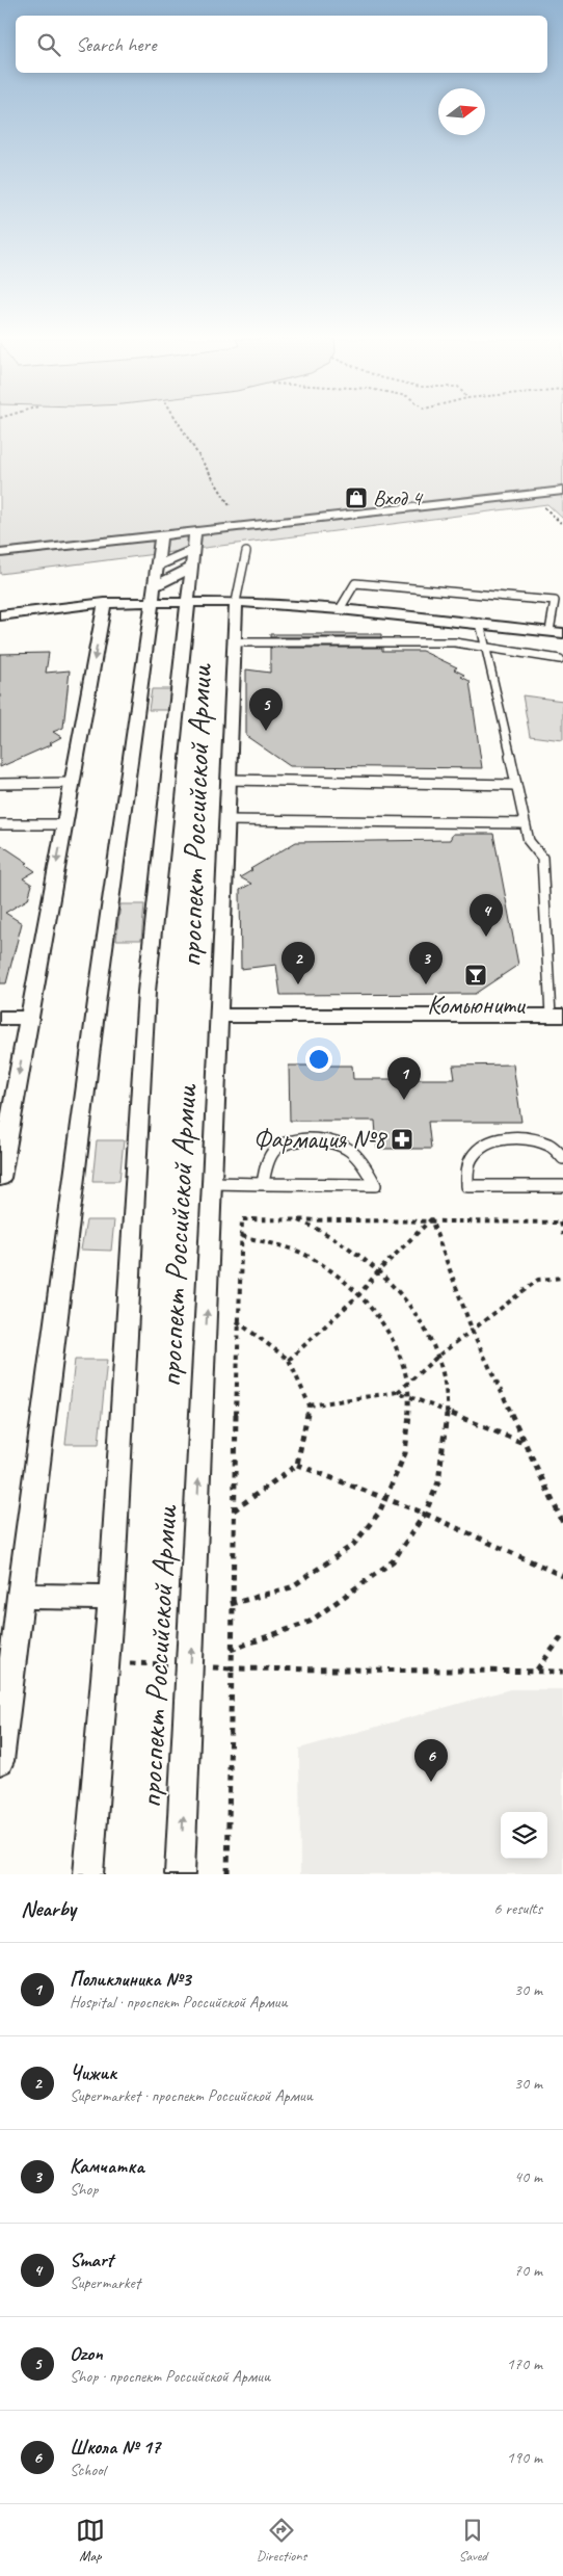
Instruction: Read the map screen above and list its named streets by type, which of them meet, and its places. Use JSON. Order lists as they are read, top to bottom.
{
  "streets": {
    "street": ["проспект Российской Армии"]
  },
  "places": {
    "shop": ["Вход 4"],
    "bar": ["Комьюнити"],
    "pharmacy": ["Фармация №8"]
  },
  "north": "right",
  "page": {
    "search": "Search here",
    "pins": [
      "5",
      "4",
      "2",
      "3",
      "1",
      "6"
    ],
    "heading": ["Nearby", "6 results"],
    "list": [
      {
        "mark": "1",
        "name": "Поликлиника №3",
        "note": "Hospital · проспект Российской Армии",
        "value": "30 m"
      },
      {
        "mark": "2",
        "name": "Чижик",
        "note": "Supermarket · проспект Российской Армии",
        "value": "30 m"
      },
      {
        "mark": "3",
        "name": "Камчатка",
        "note": "Shop",
        "value": "40 m"
      },
      {
        "mark": "4",
        "name": "Smart",
        "note": "Supermarket",
        "value": "70 m"
      },
      {
        "mark": "5",
        "name": "Ozon",
        "note": "Shop · проспект Российской Армии",
        "value": "170 m"
      },
      {
        "mark": "6",
        "name": "Школа № 17",
        "note": "School",
        "value": "190 m"
      }
    ],
    "nav": ["Map", "Directions", "Saved"]
  }
}
